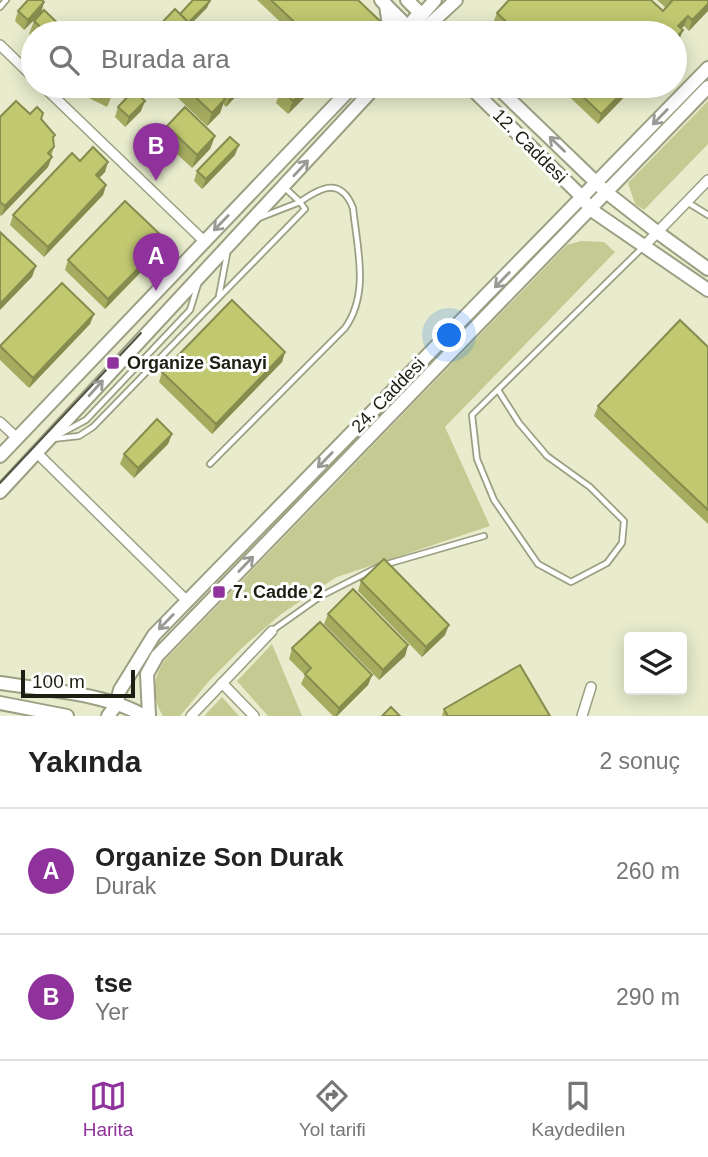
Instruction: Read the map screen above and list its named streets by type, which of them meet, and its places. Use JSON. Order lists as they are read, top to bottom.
{
  "streets": {
    "street": ["12. Caddesi", "24. Caddesi"]
  },
  "crossings": [
    ["12. Caddesi", "24. Caddesi"]
  ],
  "places": {
    "transit": ["Organize Sanayi", "7. Cadde 2"]
  },
  "scale_bar": "100 m",
  "page": {
    "search": "Burada ara",
    "pins": ["B", "A"],
    "scale": "100 m",
    "heading": ["Yakında", "2 sonuç"],
    "list": [
      {
        "mark": "A",
        "name": "Organize Son Durak",
        "note": "Durak",
        "value": "260 m"
      },
      {
        "mark": "B",
        "name": "tse",
        "note": "Yer",
        "value": "290 m"
      }
    ],
    "nav": ["Harita", "Yol tarifi", "Kaydedilen"]
  }
}
